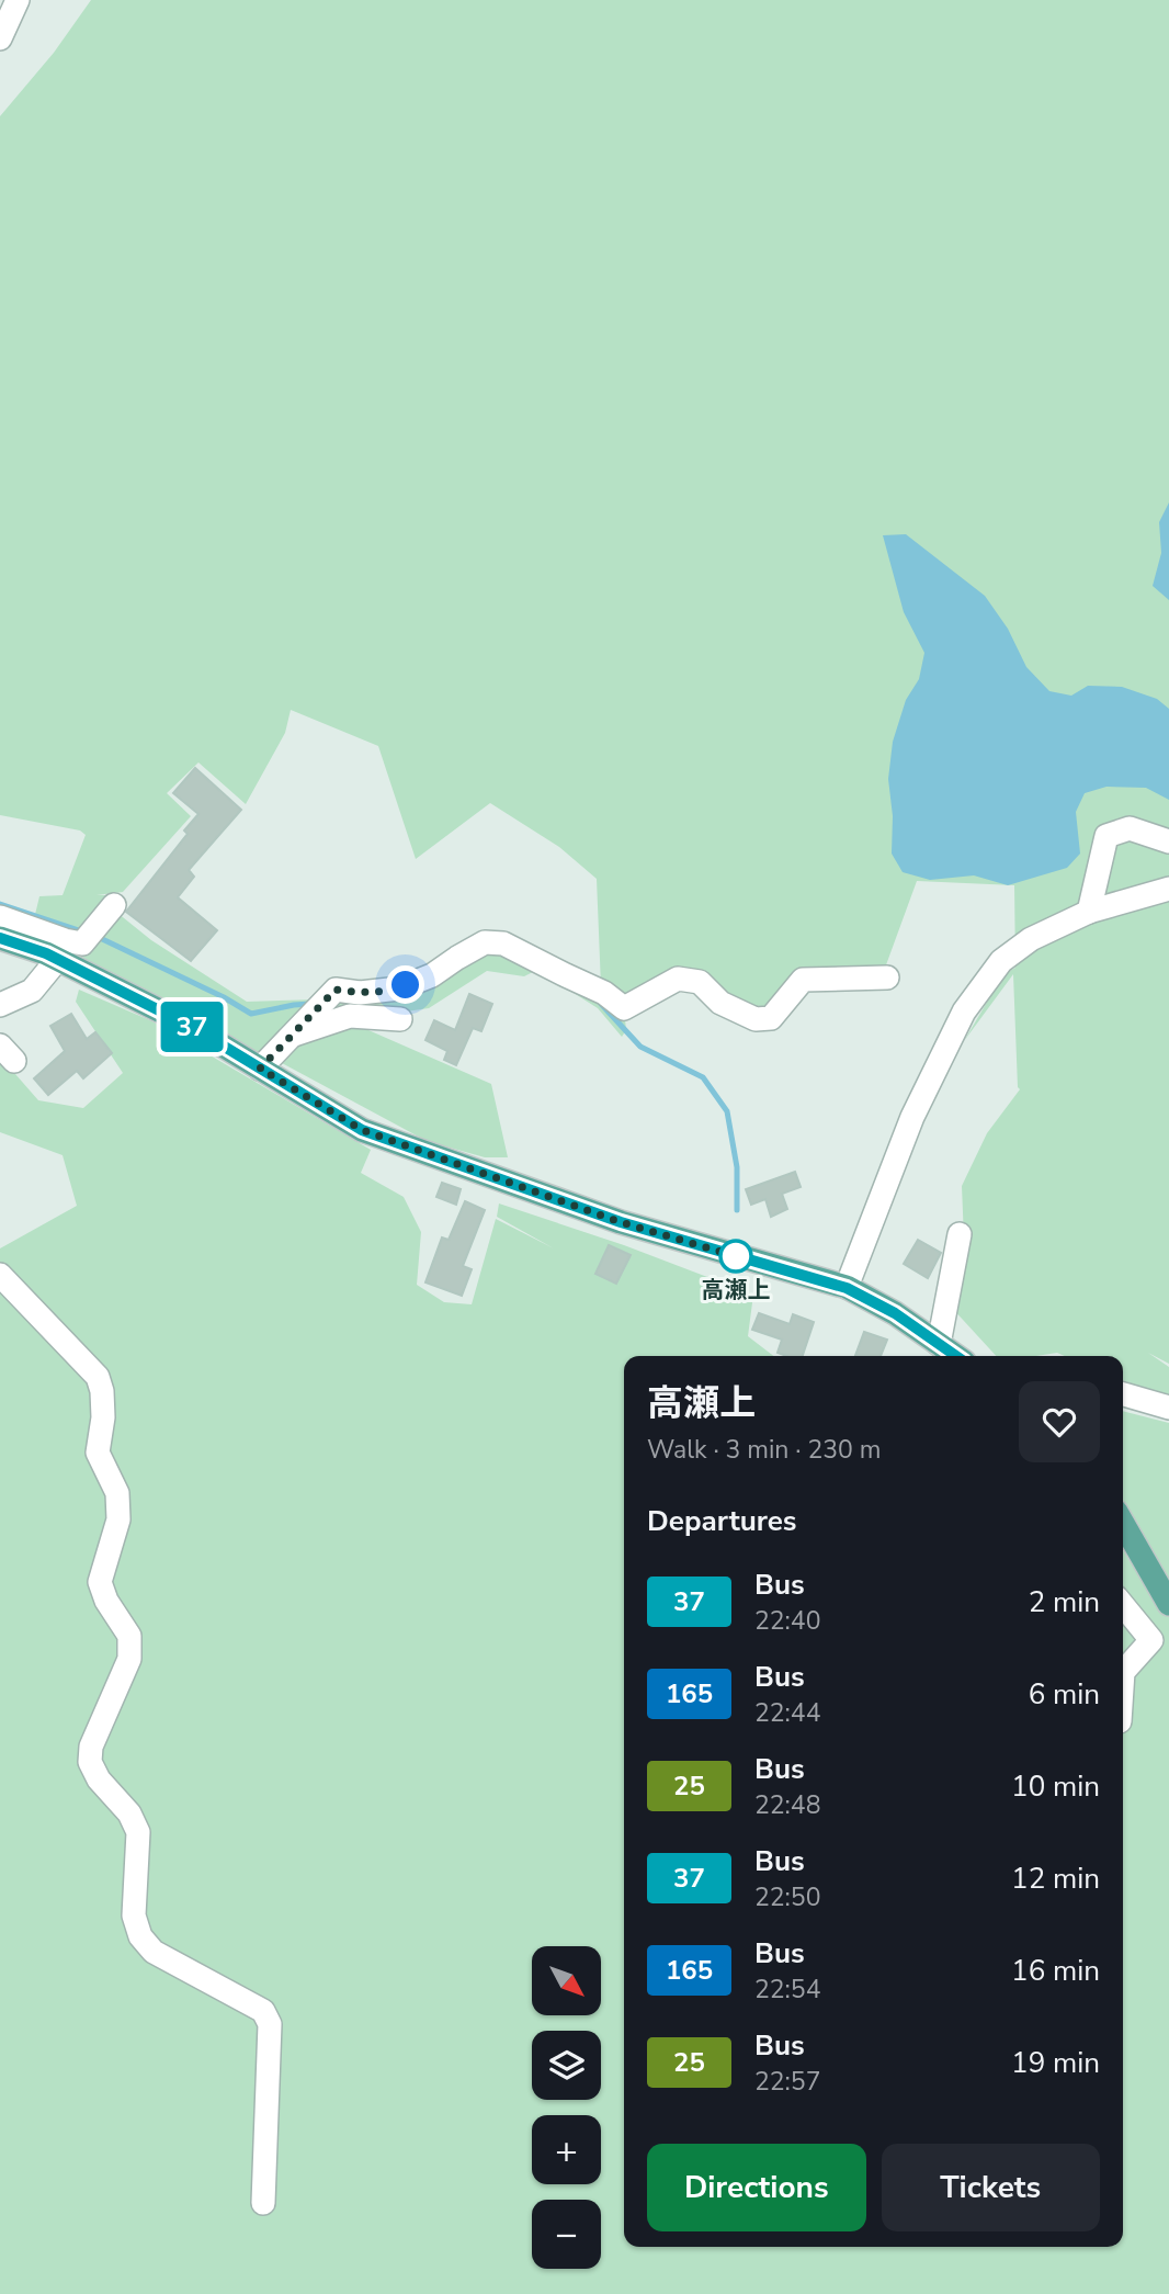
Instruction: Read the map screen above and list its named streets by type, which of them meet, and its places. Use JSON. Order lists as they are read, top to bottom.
{
  "places": ["高瀬上"],
  "lines": ["bus line 37"],
  "north": "bottom right",
  "page": {
    "on_map": "37",
    "heading": [
      ["高瀬上", "Walk · 3 min · 230 m"],
      "Departures"
    ],
    "list": [
      {
        "mark": "37",
        "name": "Bus",
        "note": "22:40",
        "value": "2 min"
      },
      {
        "mark": "165",
        "name": "Bus",
        "note": "22:44",
        "value": "6 min"
      },
      {
        "mark": "25",
        "name": "Bus",
        "note": "22:48",
        "value": "10 min"
      },
      {
        "mark": "37",
        "name": "Bus",
        "note": "22:50",
        "value": "12 min"
      },
      {
        "mark": "165",
        "name": "Bus",
        "note": "22:54",
        "value": "16 min"
      },
      {
        "mark": "25",
        "name": "Bus",
        "note": "22:57",
        "value": "19 min"
      }
    ],
    "map_buttons": ["+", "−"],
    "buttons": ["Directions", "Tickets"]
  }
}
